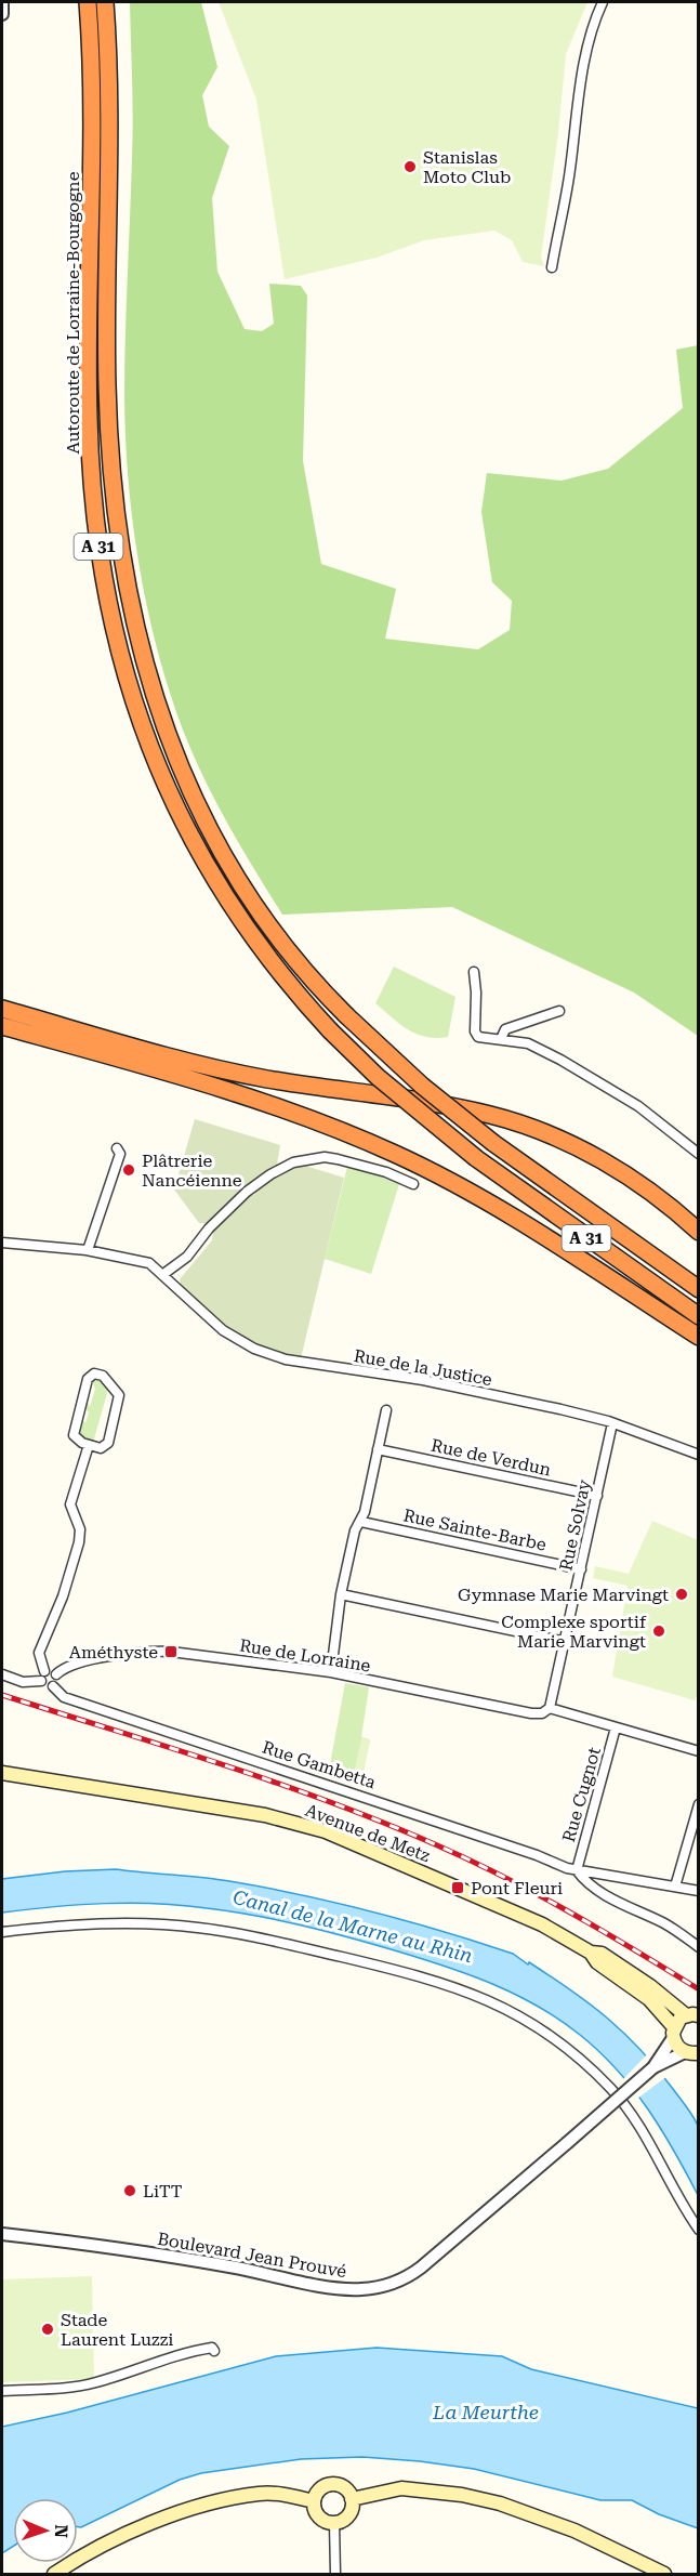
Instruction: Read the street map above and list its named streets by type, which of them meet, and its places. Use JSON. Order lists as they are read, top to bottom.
{
  "streets": {
    "highway": ["Autoroute de Lorraine-Bourgogne", "A 31"],
    "main road": ["Avenue de Metz"],
    "street": [
      "Rue de la Justice",
      "Rue de Verdun",
      "Rue Solvay",
      "Rue Sainte-Barbe",
      "Rue de Lorraine",
      "Rue Gambetta",
      "Rue Cugnot",
      "Boulevard Jean Prouvé"
    ]
  },
  "crossings": [
    ["Rue de la Justice", "Rue Solvay"],
    ["Rue de Verdun", "Rue Solvay"],
    ["Rue Solvay", "Rue Sainte-Barbe"],
    ["Rue Solvay", "Rue de Lorraine"],
    ["Rue de Lorraine", "Rue Gambetta"],
    ["Rue Gambetta", "Rue Cugnot"],
    ["Avenue de Metz", "Boulevard Jean Prouvé"]
  ],
  "water": ["Canal de la Marne au Rhin", "La Meurthe"],
  "places": {
    "other": [
      "Stanislas Moto Club",
      "Plâtrerie Nancéienne",
      "Gymnase Marie Marvingt",
      "Complexe sportif Marie Marvingt",
      "LiTT",
      "Stade Laurent Luzzi"
    ],
    "transit": ["Améthyste", "Pont Fleuri"]
  },
  "north": "right"
}
